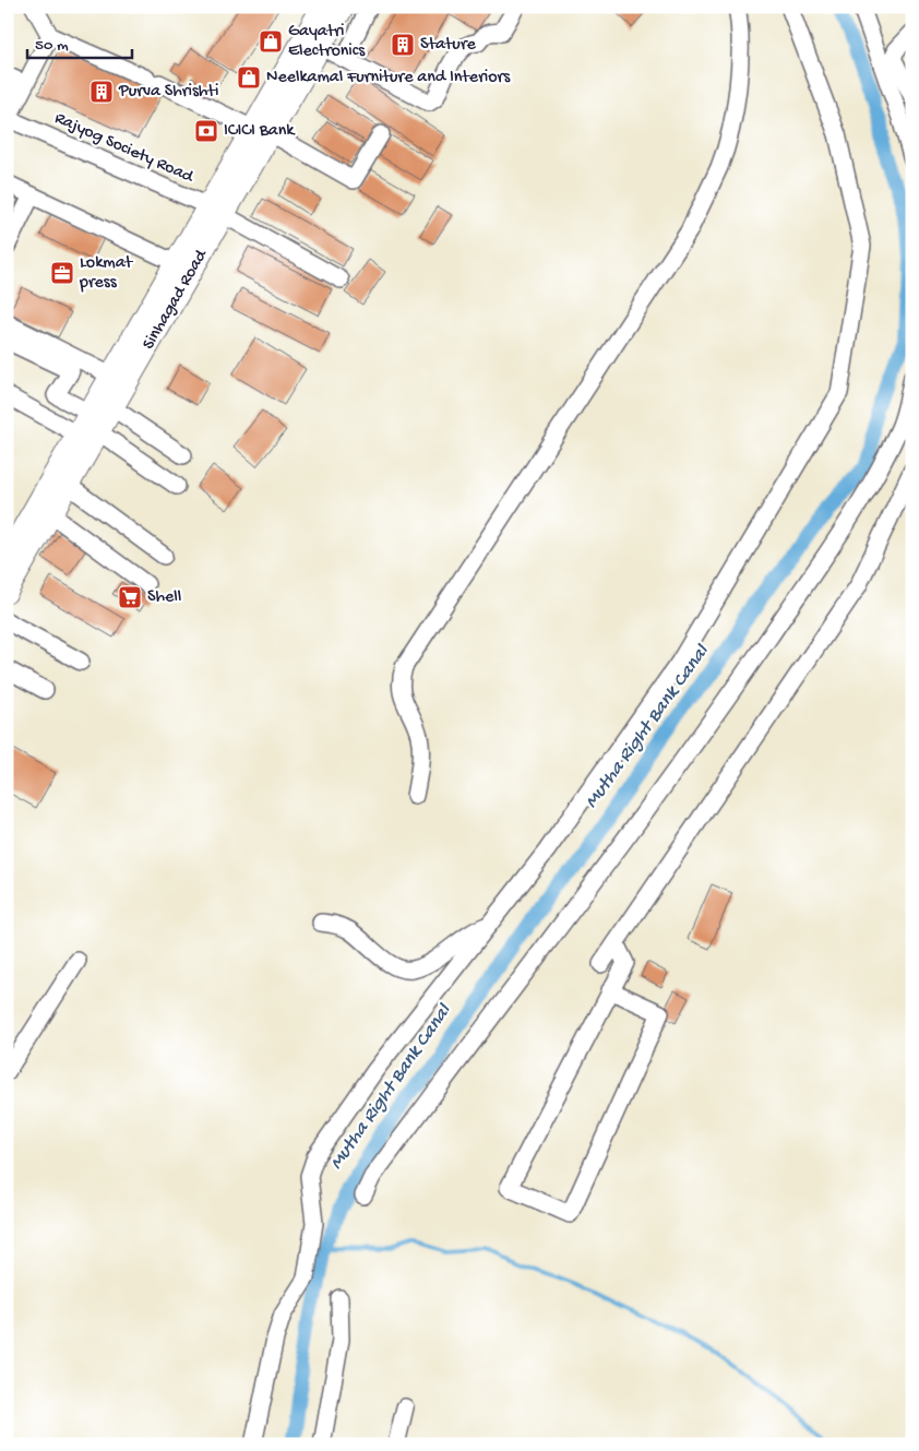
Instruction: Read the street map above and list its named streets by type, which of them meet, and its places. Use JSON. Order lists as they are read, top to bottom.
{
  "streets": {
    "main road": ["Sinhagad Road"],
    "street": ["Rajyog Society Road"]
  },
  "crossings": [
    ["Rajyog Society Road", "Sinhagad Road"]
  ],
  "water": ["Mutha Right Bank Canal"],
  "places": {
    "shop": ["Gayatri Electronics", "Neelkamal Furniture and Interiors"],
    "building": ["Stature", "Purva Shrishti"],
    "bank": ["ICICI Bank"],
    "office": ["Lokmat press"],
    "supermarket": ["Shell"]
  },
  "scale_bar": "50 m"
}
